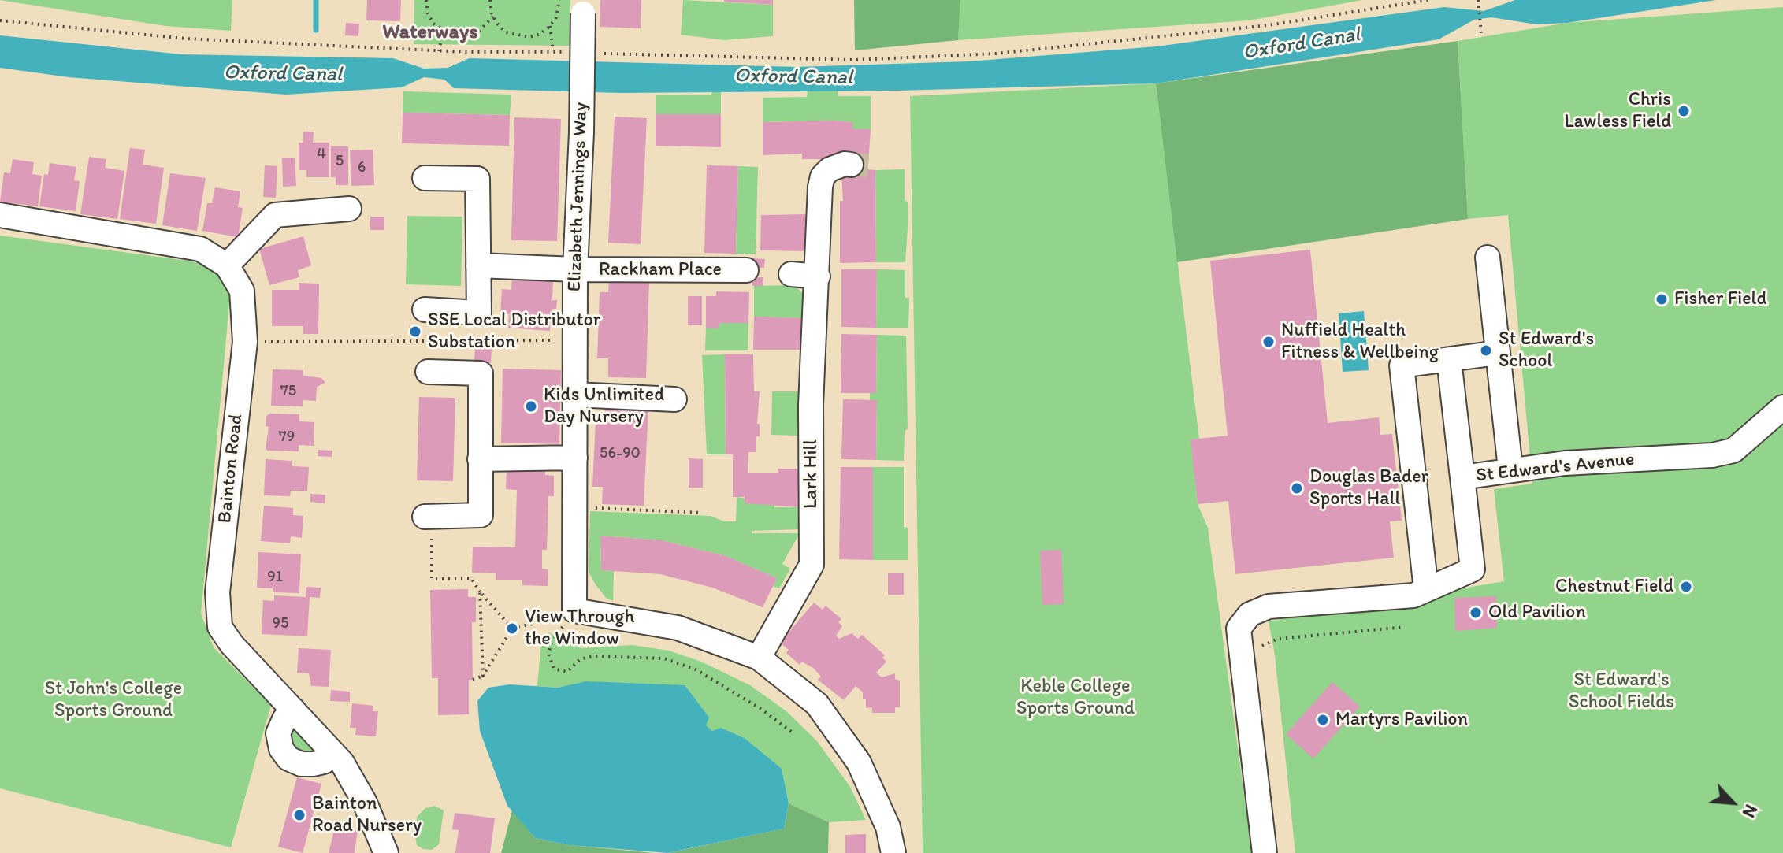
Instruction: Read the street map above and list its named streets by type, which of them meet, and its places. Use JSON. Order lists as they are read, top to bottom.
{
  "streets": {
    "street": [
      "Elizabeth Jennings Way",
      "Rackham Place",
      "St Edward's Avenue",
      "Bainton Road",
      "Lark Hill"
    ]
  },
  "crossings": [
    ["Elizabeth Jennings Way", "Rackham Place"]
  ],
  "districts": ["Waterways"],
  "water": ["Oxford Canal"],
  "parks": ["St Edward's School Fields", "Keble College Sports Ground", "St John's College Sports Ground"],
  "places": [
    "Chris Lawless Field",
    "Fisher Field",
    "SSE Local Distributor Substation",
    "Nuffield Health Fitness & Wellbeing",
    "St Edward's School",
    "Kids Unlimited Day Nursery",
    "Douglas Bader Sports Hall",
    "Chestnut Field",
    "Old Pavilion",
    "View Through the Window",
    "Martyrs Pavilion",
    "Bainton Road Nursery"
  ],
  "house_numbers": [
    "4",
    "5",
    "6",
    "75",
    "79",
    "56-90",
    "91",
    "95"
  ],
  "north": "bottom right"
}
